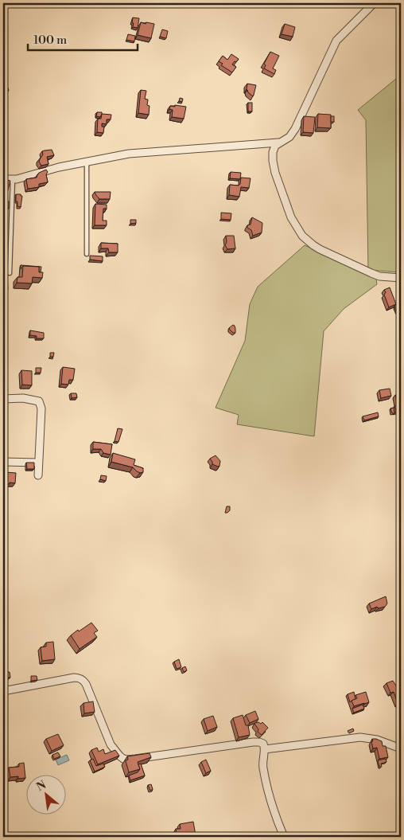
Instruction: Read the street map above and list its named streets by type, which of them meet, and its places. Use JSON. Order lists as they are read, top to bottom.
{
  "scale_bar": "100 m",
  "north": "top left"
}
